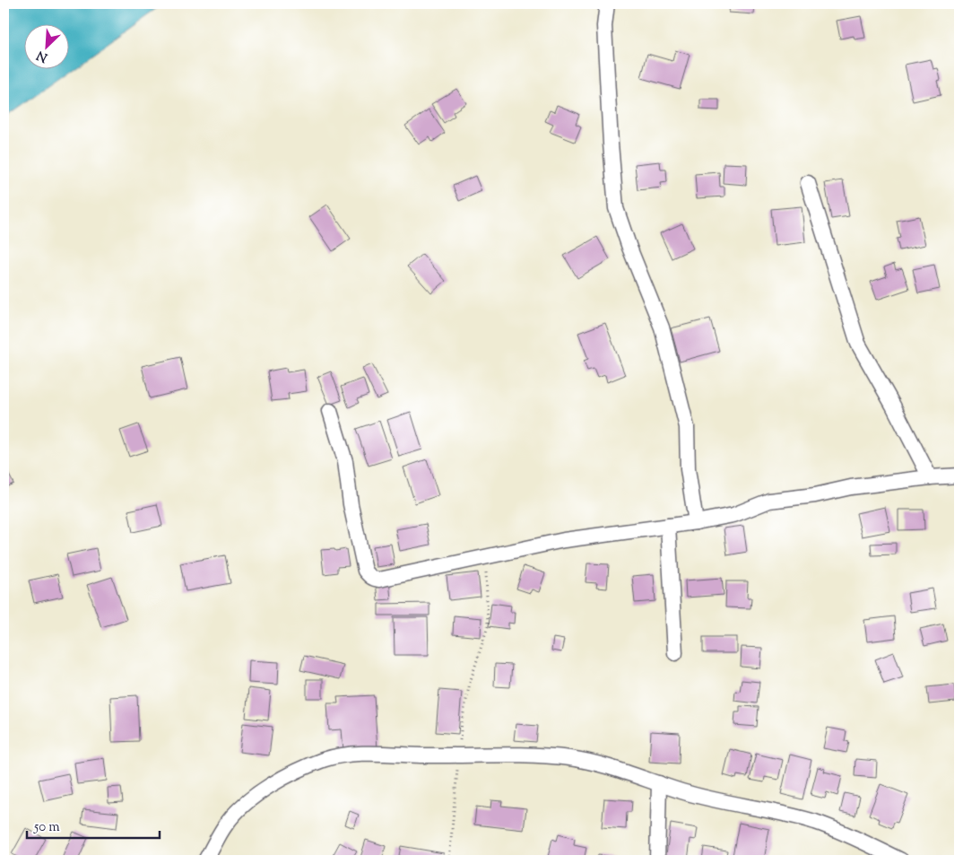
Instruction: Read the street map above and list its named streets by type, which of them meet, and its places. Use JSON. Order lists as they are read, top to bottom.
{
  "scale_bar": "50 m",
  "north": "bottom left"
}
